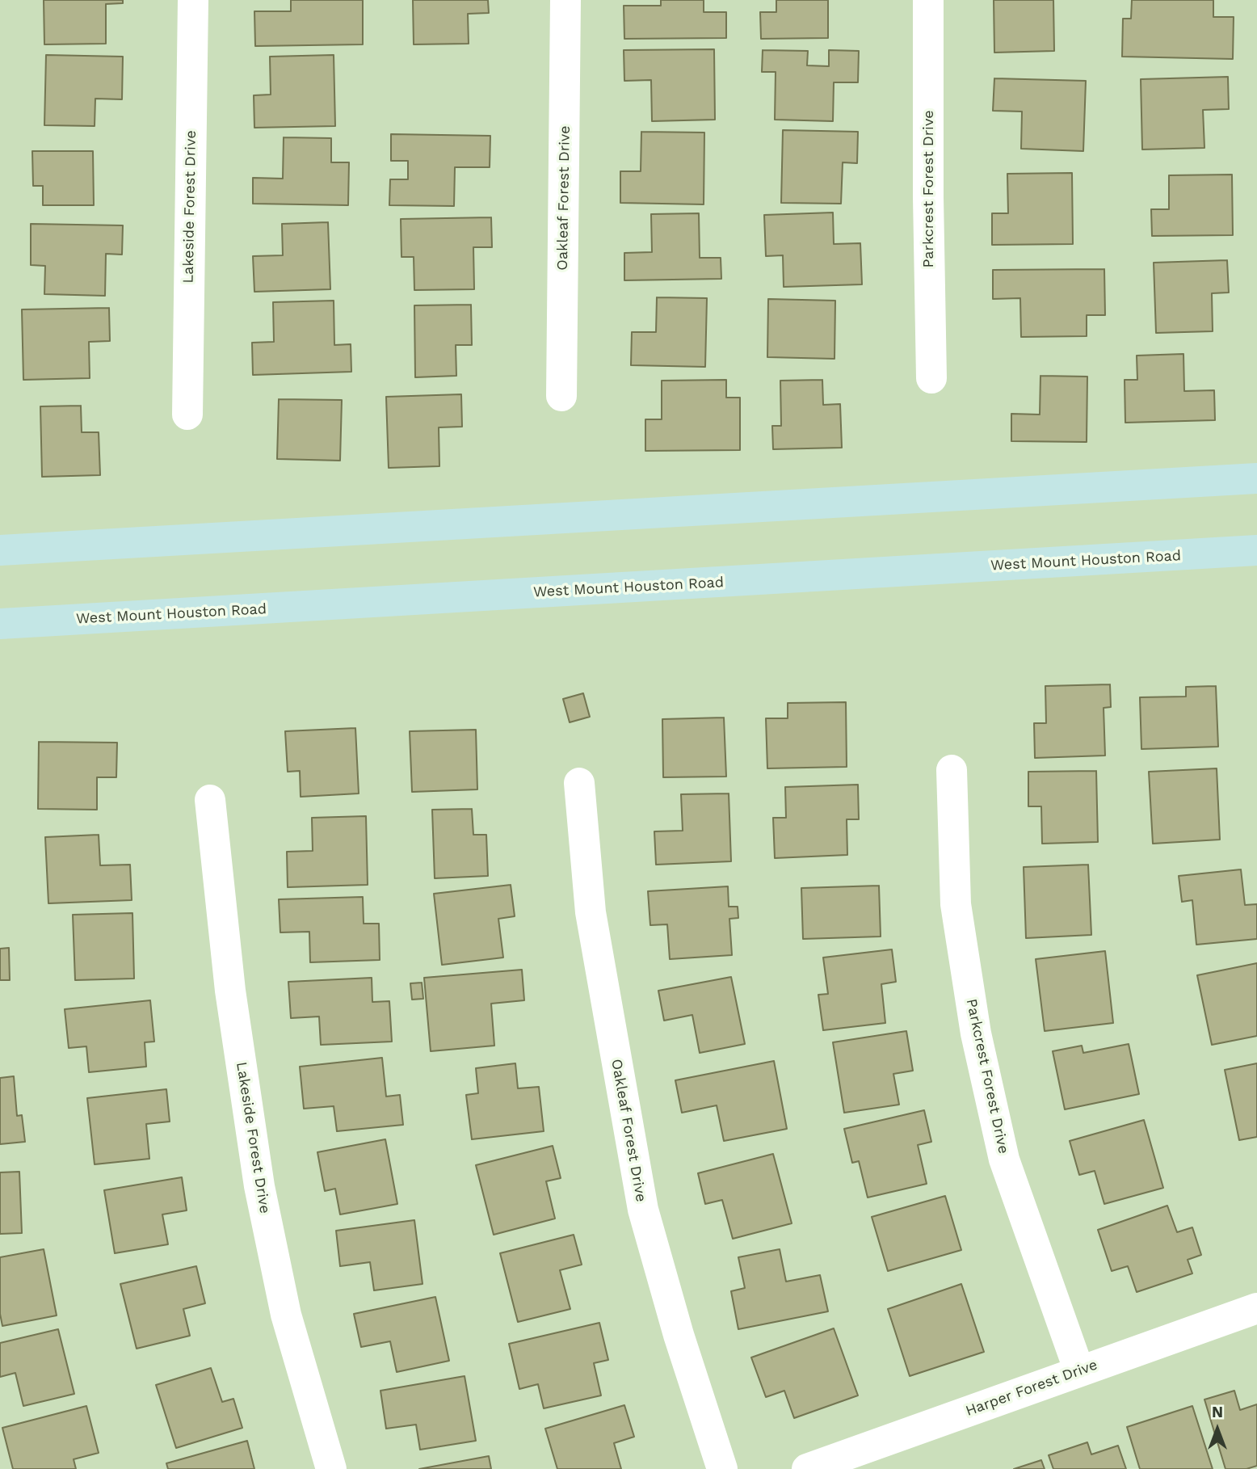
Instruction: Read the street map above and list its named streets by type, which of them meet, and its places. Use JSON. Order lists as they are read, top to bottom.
{
  "streets": {
    "main road": ["West Mount Houston Road"],
    "street": [
      "Parkcrest Forest Drive",
      "Oakleaf Forest Drive",
      "Lakeside Forest Drive",
      "Harper Forest Drive"
    ]
  },
  "crossings": [
    ["Parkcrest Forest Drive", "Harper Forest Drive"]
  ],
  "north": "top"
}
